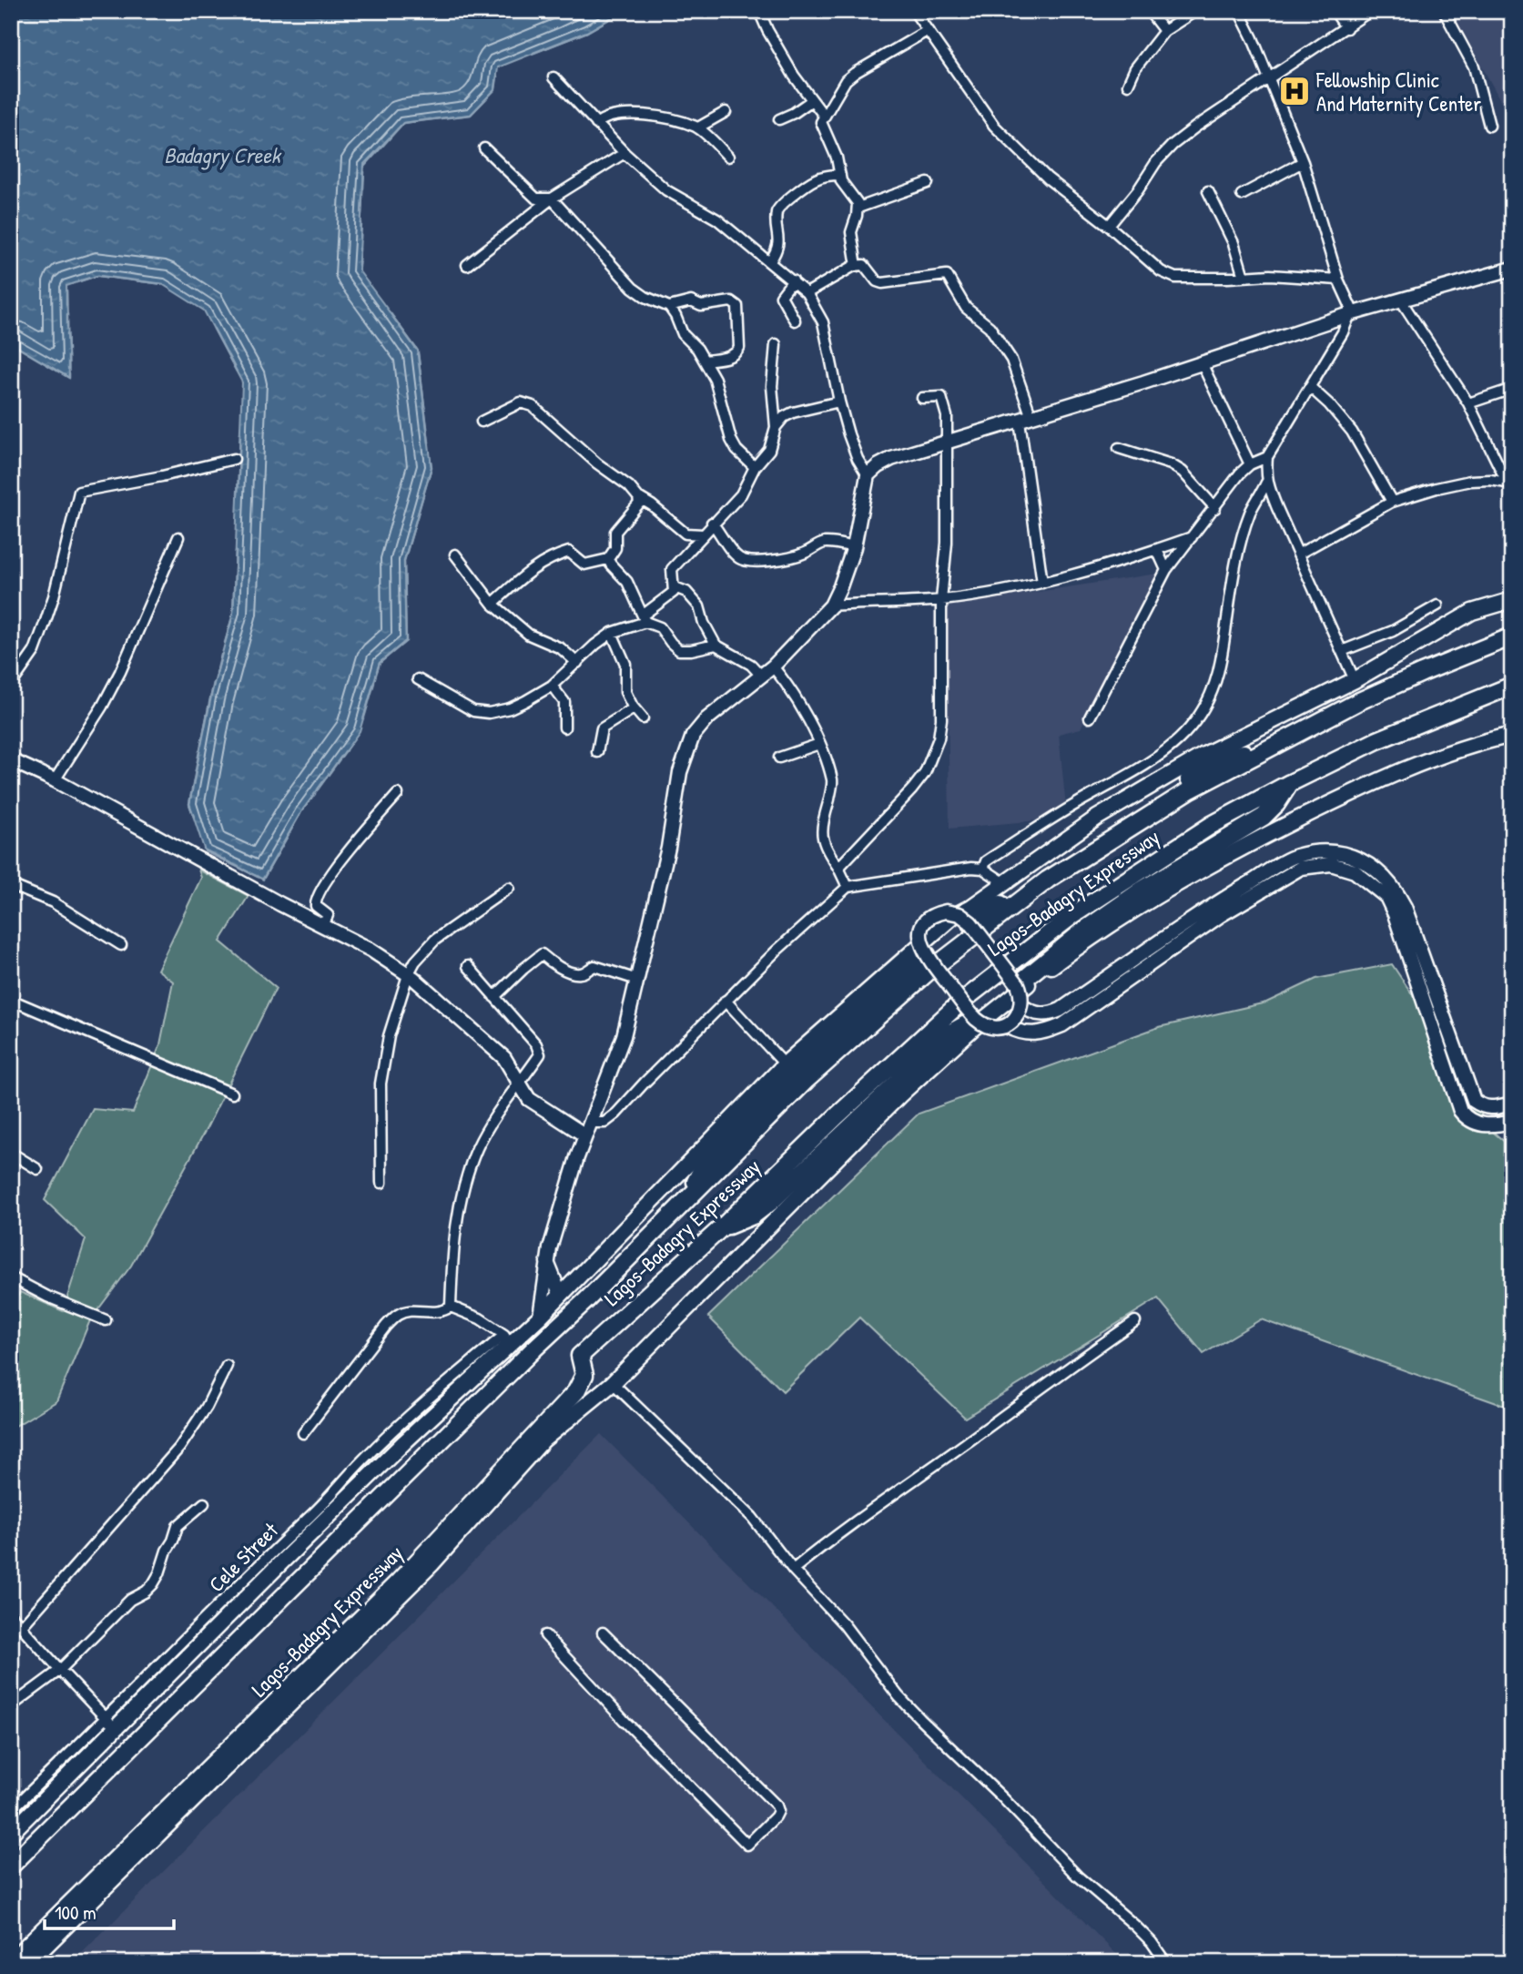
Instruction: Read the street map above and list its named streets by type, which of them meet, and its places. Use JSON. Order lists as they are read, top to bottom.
{
  "streets": {
    "highway": ["Lagos-Badagry Expressway"],
    "street": ["Cele Street"]
  },
  "crossings": [
    ["Lagos-Badagry Expressway", "Cele Street"]
  ],
  "water": ["Badagry Creek"],
  "places": {
    "hospital": ["Fellowship Clinic And Maternity Center"]
  },
  "scale_bar": "100 m"
}
